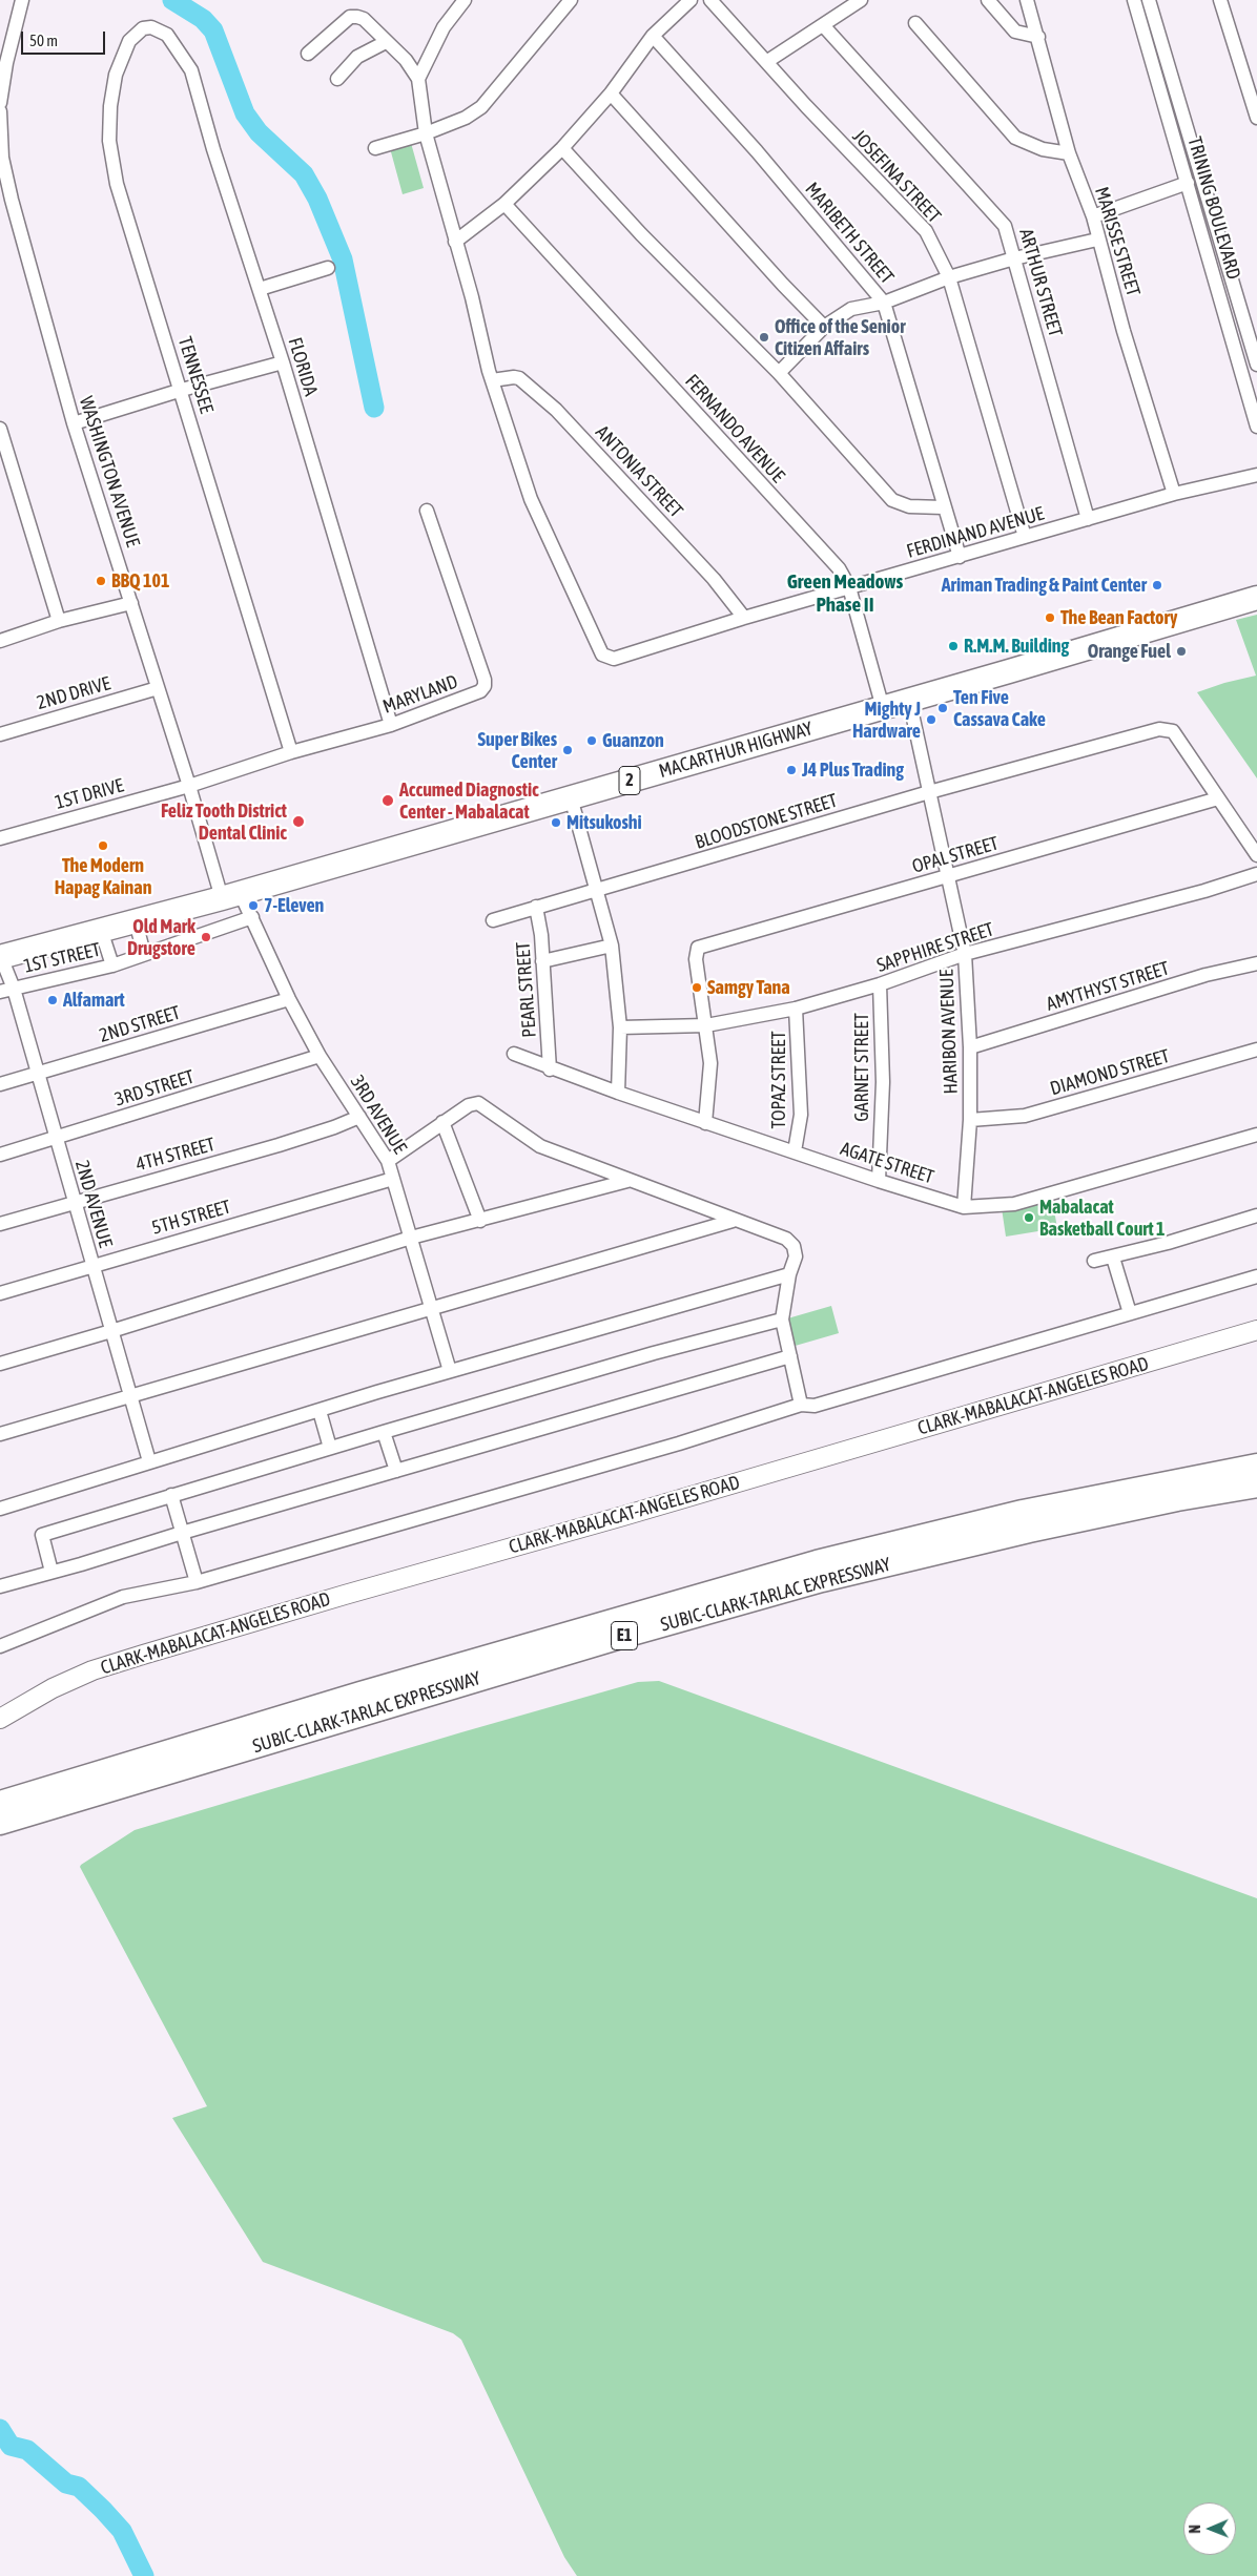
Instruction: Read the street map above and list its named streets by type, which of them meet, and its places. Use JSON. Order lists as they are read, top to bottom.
{
  "streets": {
    "highway": [
      "MACARTHUR HIGHWAY",
      "2",
      "SUBIC-CLARK-TARLAC EXPRESSWAY",
      "E1"
    ],
    "main road": ["CLARK-MABALACAT-ANGELES ROAD"],
    "street": [
      "JOSEFINA STREET",
      "TRINING BOULEVARD",
      "MARIBETH STREET",
      "MARISSE STREET",
      "ARTHUR STREET",
      "FLORIDA",
      "TENNESSEE",
      "FERNANDO AVENUE",
      "WASHINGTON AVENUE",
      "ANTONIA STREET",
      "FERDINAND AVENUE",
      "2ND DRIVE",
      "MARYLAND",
      "1ST DRIVE",
      "BLOODSTONE STREET",
      "OPAL STREET",
      "SAPPHIRE STREET",
      "1ST STREET",
      "AMYTHYST STREET",
      "PEARL STREET",
      "2ND STREET",
      "HARIBON AVENUE",
      "GARNET STREET",
      "DIAMOND STREET",
      "TOPAZ STREET",
      "3RD STREET",
      "3RD AVENUE",
      "4TH STREET",
      "AGATE STREET",
      "2ND AVENUE",
      "5TH STREET"
    ]
  },
  "crossings": [
    ["JOSEFINA STREET", "FERDINAND AVENUE"],
    ["MARIBETH STREET", "FERDINAND AVENUE"],
    ["MARISSE STREET", "FERDINAND AVENUE"],
    ["ARTHUR STREET", "FERDINAND AVENUE"],
    ["FLORIDA", "TENNESSEE"],
    ["FLORIDA", "MARYLAND"],
    ["TENNESSEE", "MARYLAND"],
    ["FERNANDO AVENUE", "FERDINAND AVENUE"],
    ["FERNANDO AVENUE", "MACARTHUR HIGHWAY"],
    ["FERNANDO AVENUE", "HARIBON AVENUE"],
    ["WASHINGTON AVENUE", "2ND DRIVE"],
    ["WASHINGTON AVENUE", "MARYLAND"],
    ["WASHINGTON AVENUE", "MACARTHUR HIGHWAY"],
    ["WASHINGTON AVENUE", "1ST DRIVE"],
    ["WASHINGTON AVENUE", "3RD AVENUE"],
    ["ANTONIA STREET", "FERDINAND AVENUE"],
    ["MARYLAND", "1ST DRIVE"],
    ["MACARTHUR HIGHWAY", "HARIBON AVENUE"],
    ["MACARTHUR HIGHWAY", "3RD AVENUE"],
    ["MACARTHUR HIGHWAY", "2ND AVENUE"],
    ["BLOODSTONE STREET", "OPAL STREET"],
    ["BLOODSTONE STREET", "PEARL STREET"],
    ["BLOODSTONE STREET", "HARIBON AVENUE"],
    ["OPAL STREET", "SAPPHIRE STREET"],
    ["OPAL STREET", "HARIBON AVENUE"],
    ["SAPPHIRE STREET", "HARIBON AVENUE"],
    ["SAPPHIRE STREET", "GARNET STREET"],
    ["SAPPHIRE STREET", "TOPAZ STREET"],
    ["1ST STREET", "3RD AVENUE"],
    ["1ST STREET", "2ND AVENUE"],
    ["AMYTHYST STREET", "HARIBON AVENUE"],
    ["PEARL STREET", "AGATE STREET"],
    ["2ND STREET", "3RD AVENUE"],
    ["2ND STREET", "2ND AVENUE"],
    ["HARIBON AVENUE", "DIAMOND STREET"],
    ["HARIBON AVENUE", "AGATE STREET"],
    ["GARNET STREET", "AGATE STREET"],
    ["TOPAZ STREET", "AGATE STREET"],
    ["3RD STREET", "3RD AVENUE"],
    ["3RD STREET", "2ND AVENUE"],
    ["3RD AVENUE", "4TH STREET"],
    ["3RD AVENUE", "5TH STREET"],
    ["4TH STREET", "2ND AVENUE"],
    ["2ND AVENUE", "5TH STREET"]
  ],
  "districts": ["Green Meadows Phase II"],
  "places": [
    "Office of the Senior Citizen Affairs",
    "BBQ 101",
    "Ariman Trading & Paint Center",
    "The Bean Factory",
    "R.M.M. Building",
    "Orange Fuel",
    "Ten Five Cassava Cake",
    "Mighty J Hardware",
    "Guanzon",
    "Super Bikes Center",
    "J4 Plus Trading",
    "Accumed Diagnostic Center - Mabalacat",
    "Feliz Tooth District Dental Clinic",
    "Mitsukoshi",
    "The Modern Hapag Kainan",
    "7-Eleven",
    "Old Mark Drugstore",
    "Samgy Tana",
    "Alfamart",
    "Mabalacat Basketball Court 1"
  ],
  "scale_bar": "50 m",
  "north": "left"
}
